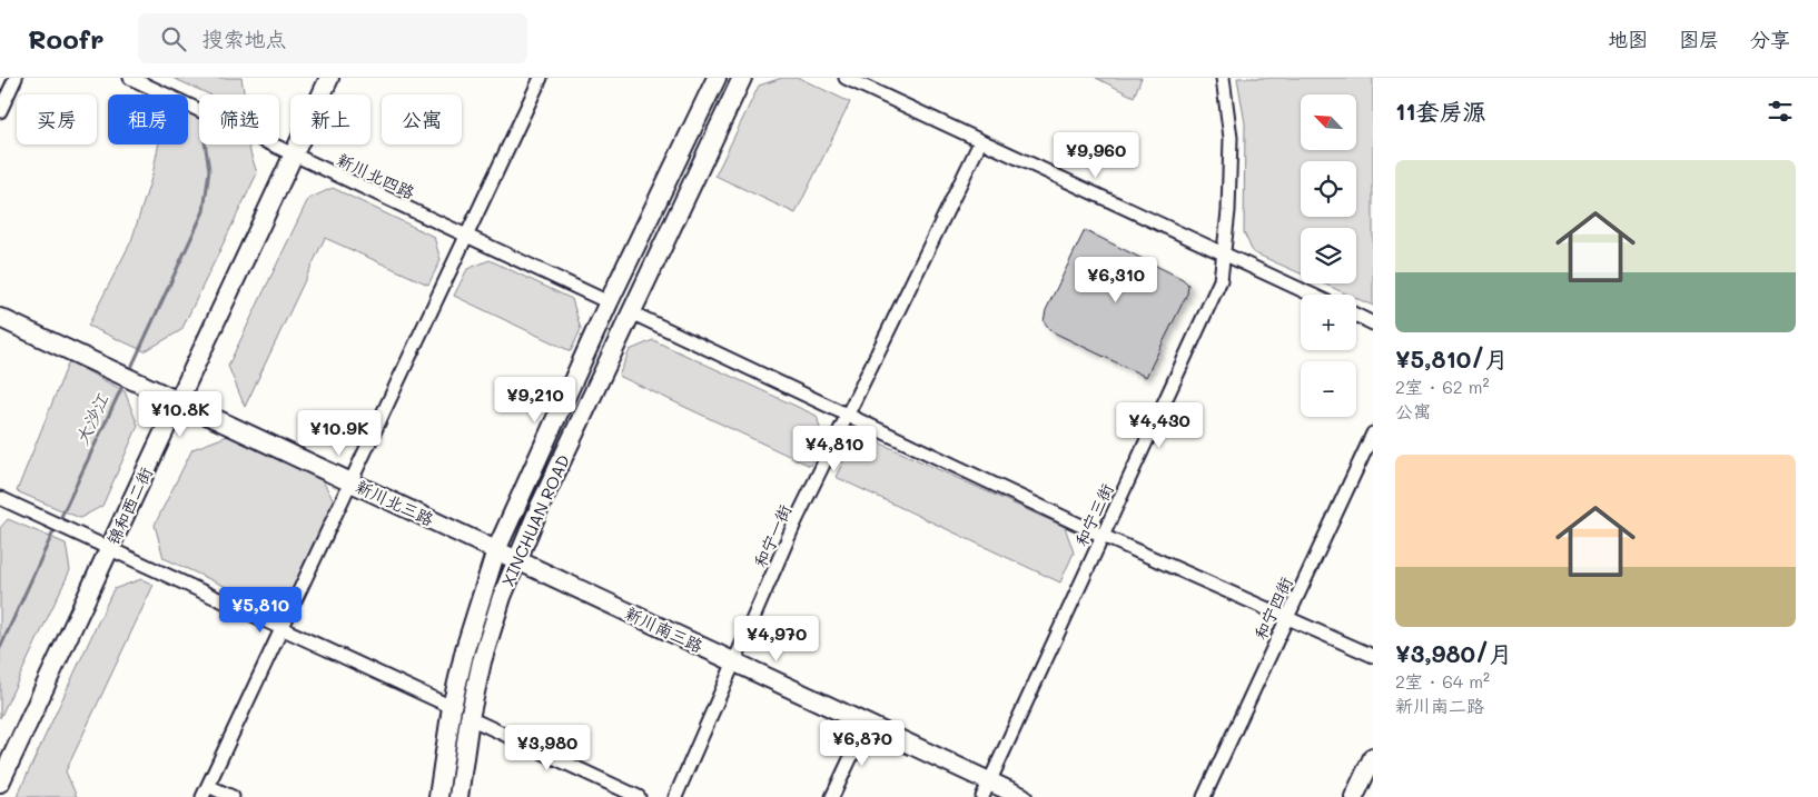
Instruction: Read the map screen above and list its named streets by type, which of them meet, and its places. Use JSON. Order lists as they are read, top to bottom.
{
  "streets": {
    "street": [
      "新川北四路",
      "新川北三路",
      "锦和西二街",
      "和宁三街",
      "XINCHUAN ROAD",
      "和宁一街",
      "和宁四街",
      "新川南三路"
    ]
  },
  "crossings": [
    ["新川北四路", "锦和西二街"],
    ["新川北四路", "XINCHUAN ROAD"],
    ["新川北三路", "锦和西二街"],
    ["新川北三路", "XINCHUAN ROAD"],
    ["新川北三路", "新川南三路"],
    ["和宁三街", "新川南三路"],
    ["XINCHUAN ROAD", "新川南三路"],
    ["和宁一街", "新川南三路"]
  ],
  "water": ["大沙江"],
  "north": "top left",
  "page": {
    "header": "Roofr",
    "search": "搜索地点",
    "nav": ["地图", "图层", "分享"],
    "heading": "11套房源",
    "map_buttons": ["+", "−"],
    "chip": [
      "买房",
      "租房",
      "筛选",
      "新上",
      "公寓"
    ],
    "price": [
      "¥9,960",
      "¥6,310",
      "¥9,210",
      "¥10.8K",
      "¥4,430",
      "¥10.9K",
      "¥4,810",
      "¥5,810",
      "¥4,970",
      "¥6,870",
      "¥3,980"
    ],
    "list": [
      {
        "name": "¥5,810/月",
        "note": "2室 · 62 m² · 公寓"
      },
      {
        "name": "¥3,980/月",
        "note": "2室 · 64 m² · 新川南二路"
      }
    ]
  }
}
